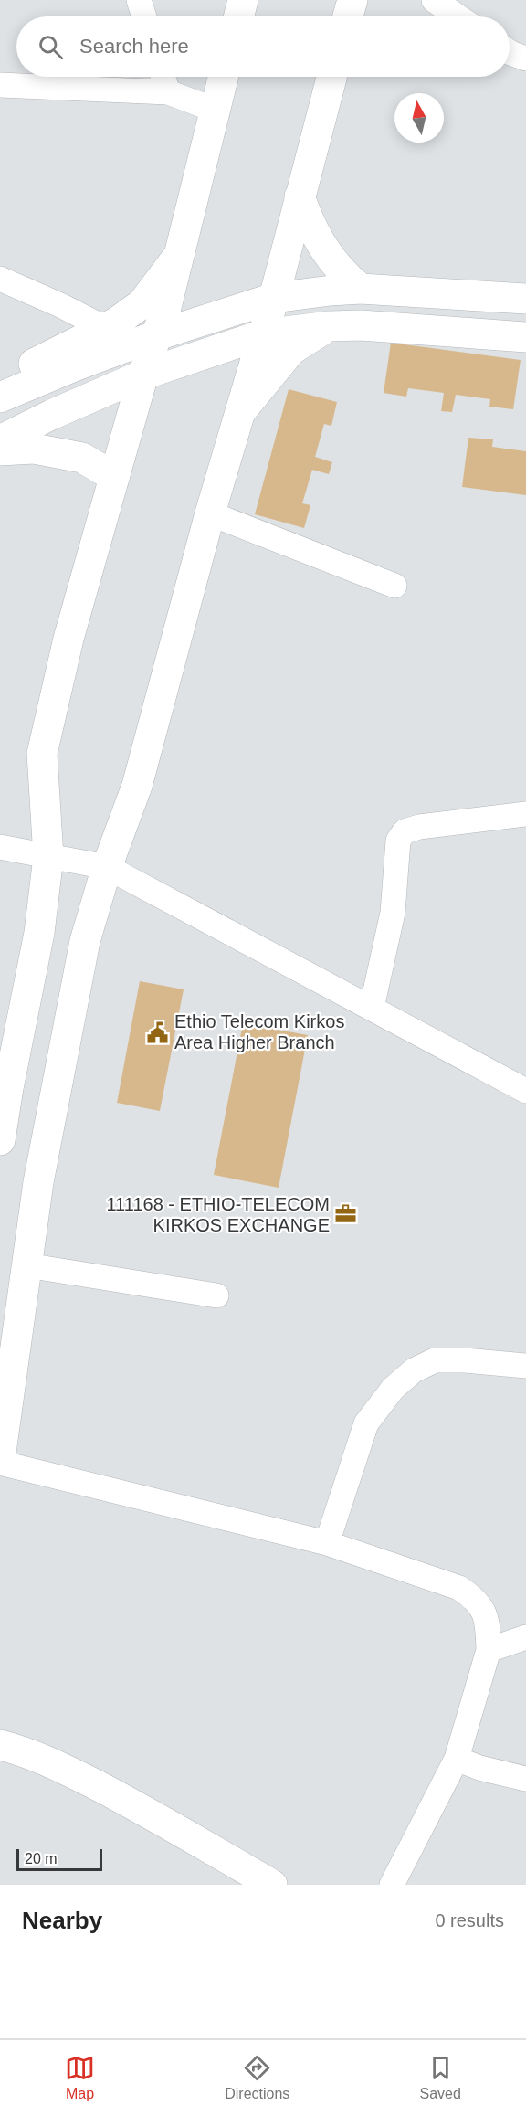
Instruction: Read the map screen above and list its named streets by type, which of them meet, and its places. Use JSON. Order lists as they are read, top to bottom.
{
  "places": {
    "public building": ["Ethio Telecom Kirkos Area Higher Branch"],
    "office": ["111168 - ETHIO-TELECOM KIRKOS EXCHANGE"]
  },
  "scale_bar": "20 m",
  "north": "top",
  "page": {
    "search": "Search here",
    "scale": "20 m",
    "heading": ["Nearby", "0 results"],
    "nav": ["Map", "Directions", "Saved"]
  }
}
